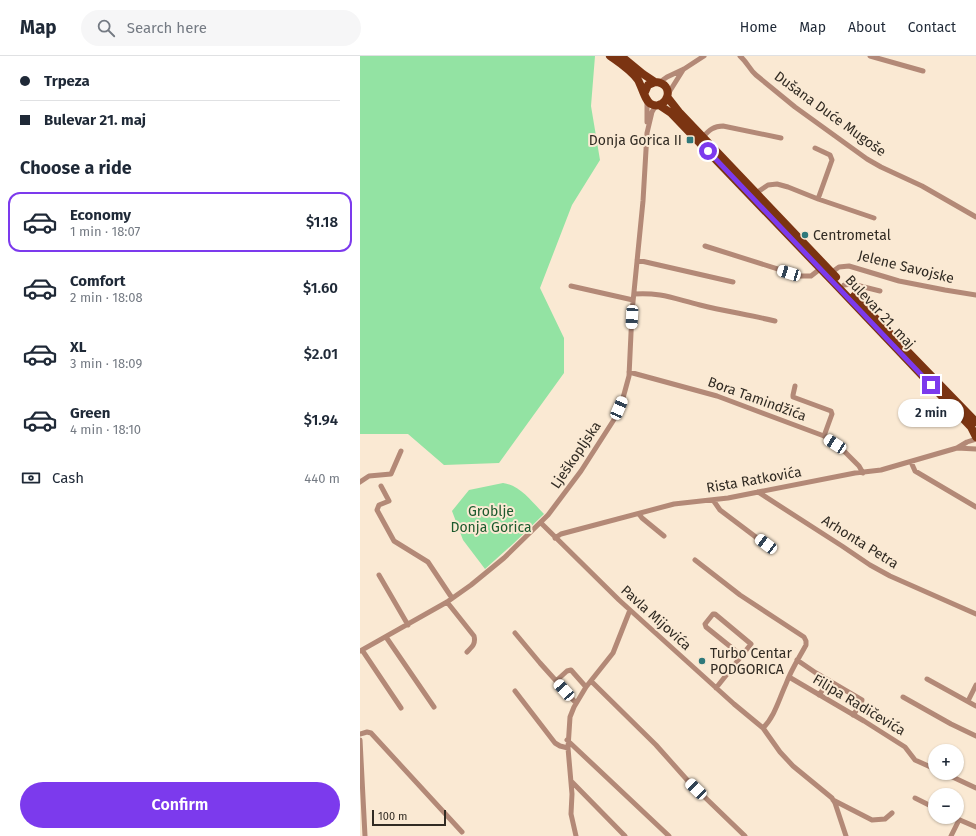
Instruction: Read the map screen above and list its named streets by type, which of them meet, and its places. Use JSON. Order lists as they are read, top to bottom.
{
  "streets": {
    "main road": ["Bulevar 21. maj"],
    "street": [
      "Dušana Duće Mugoše",
      "Jelene Savojske",
      "Bora Tamindžića",
      "Lješkopljska",
      "Rista Ratkovića",
      "Arhonta Petra",
      "Pavla Mijovića",
      "Filipa Radičevića"
    ]
  },
  "crossings": [
    ["Jelene Savojske", "Bulevar 21. maj"],
    ["Bulevar 21. maj", "Lješkopljska"],
    ["Bulevar 21. maj", "Rista Ratkovića"],
    ["Bora Tamindžića", "Lješkopljska"],
    ["Bora Tamindžića", "Rista Ratkovića"],
    ["Lješkopljska", "Pavla Mijovića"],
    ["Rista Ratkovića", "Arhonta Petra"],
    ["Rista Ratkovića", "Pavla Mijovića"]
  ],
  "parks": ["Groblje Donja Gorica"],
  "places": {
    "transit": ["Donja Gorica II"],
    "other": ["Centrometal", "Turbo Centar PODGORICA"]
  },
  "scale_bar": "100 m",
  "page": {
    "header": "Map",
    "search": "Search here",
    "nav": [
      "Home",
      "Map",
      "About",
      "Contact"
    ],
    "banner": ["Trpeza", "Bulevar 21. maj"],
    "heading": "Choose a ride",
    "list": [
      {
        "name": "Economy",
        "note": "1 min · 18:07",
        "value": "$1.18"
      },
      {
        "name": "Comfort",
        "note": "2 min · 18:08",
        "value": "$1.60"
      },
      {
        "name": "XL",
        "note": "3 min · 18:09",
        "value": "$2.01"
      },
      {
        "name": "Green",
        "note": "4 min · 18:10",
        "value": "$1.94"
      }
    ],
    "bubble": "2 min",
    "pay": ["Cash", "440 m"],
    "map_buttons": ["+", "−"],
    "buttons": "Confirm",
    "scale": "100 m"
  }
}
